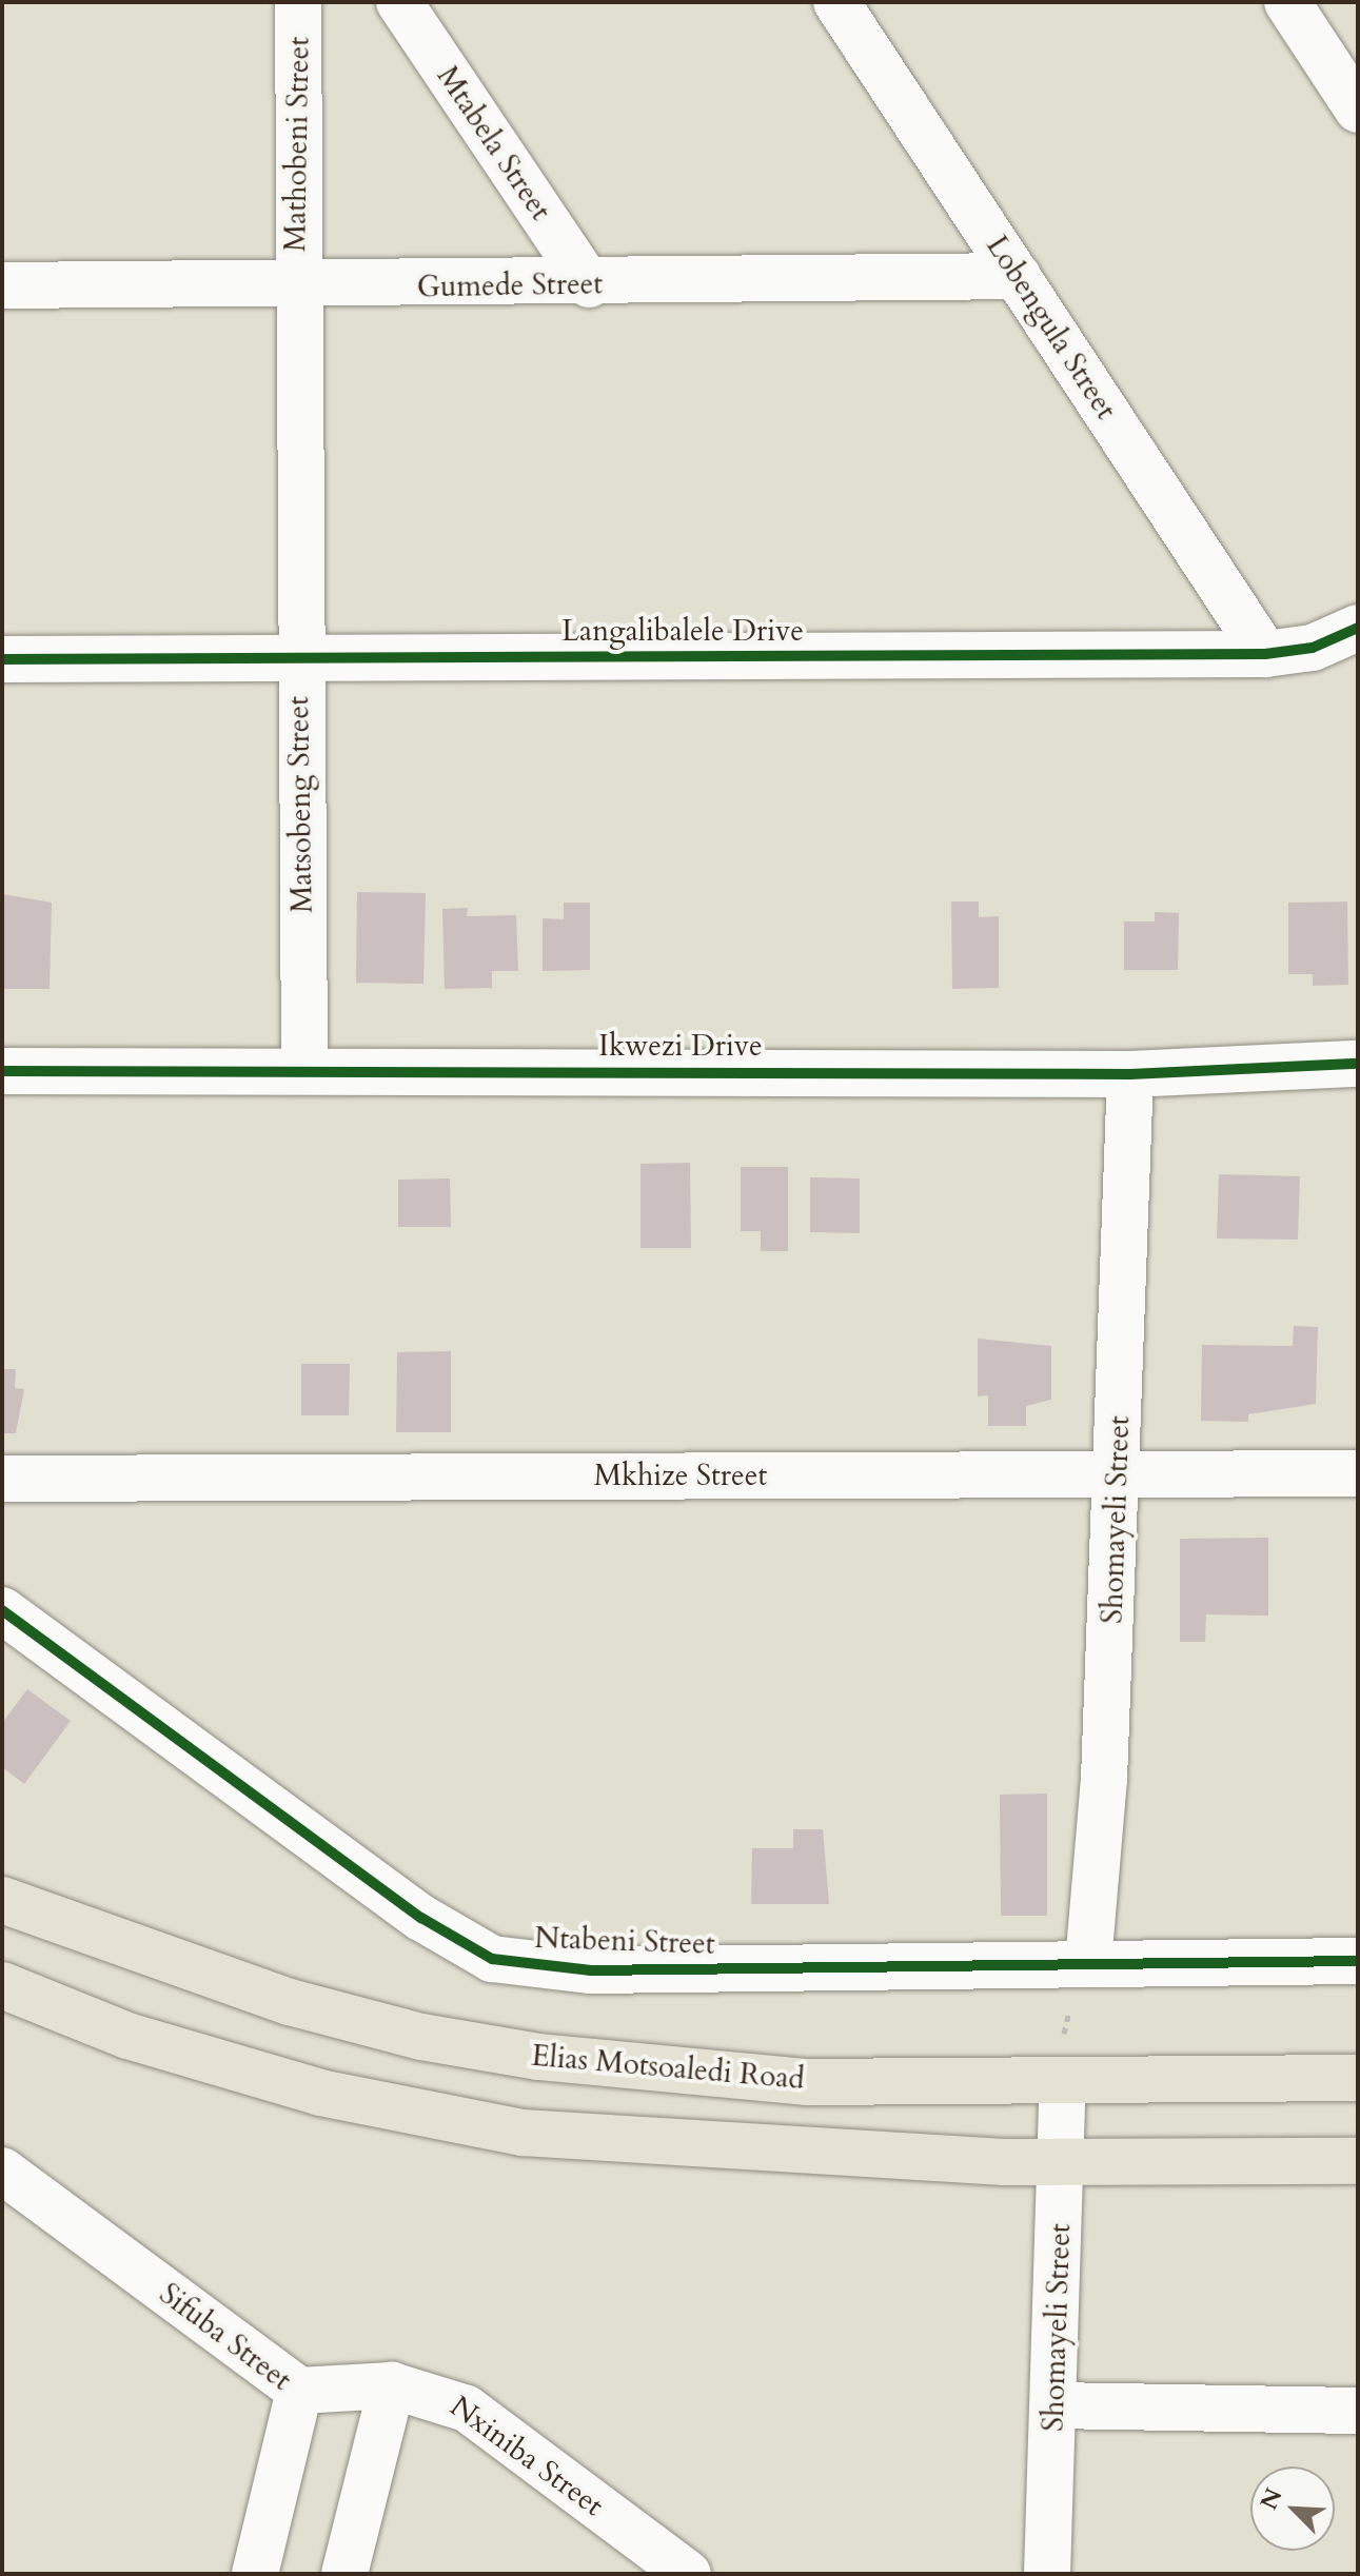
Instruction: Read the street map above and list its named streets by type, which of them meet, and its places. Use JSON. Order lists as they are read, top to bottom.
{
  "streets": {
    "main road": ["Elias Motsoaledi Road"],
    "street": [
      "Mtabela Street",
      "Mathobeni Street",
      "Gumede Street",
      "Lobengula Street",
      "Langalibalele Drive",
      "Matsobeng Street",
      "Ikwezi Drive",
      "Mkhize Street",
      "Shomayeli Street",
      "Ntabeni Street",
      "Sifuba Street",
      "Nxiniba Street"
    ]
  },
  "crossings": [
    ["Mtabela Street", "Gumede Street"],
    ["Mathobeni Street", "Gumede Street"],
    ["Mathobeni Street", "Matsobeng Street"],
    ["Gumede Street", "Lobengula Street"],
    ["Gumede Street", "Matsobeng Street"],
    ["Lobengula Street", "Langalibalele Drive"],
    ["Langalibalele Drive", "Matsobeng Street"],
    ["Matsobeng Street", "Ikwezi Drive"],
    ["Ikwezi Drive", "Shomayeli Street"],
    ["Mkhize Street", "Shomayeli Street"],
    ["Shomayeli Street", "Ntabeni Street"],
    ["Shomayeli Street", "Elias Motsoaledi Road"]
  ],
  "north": "top left"
}
